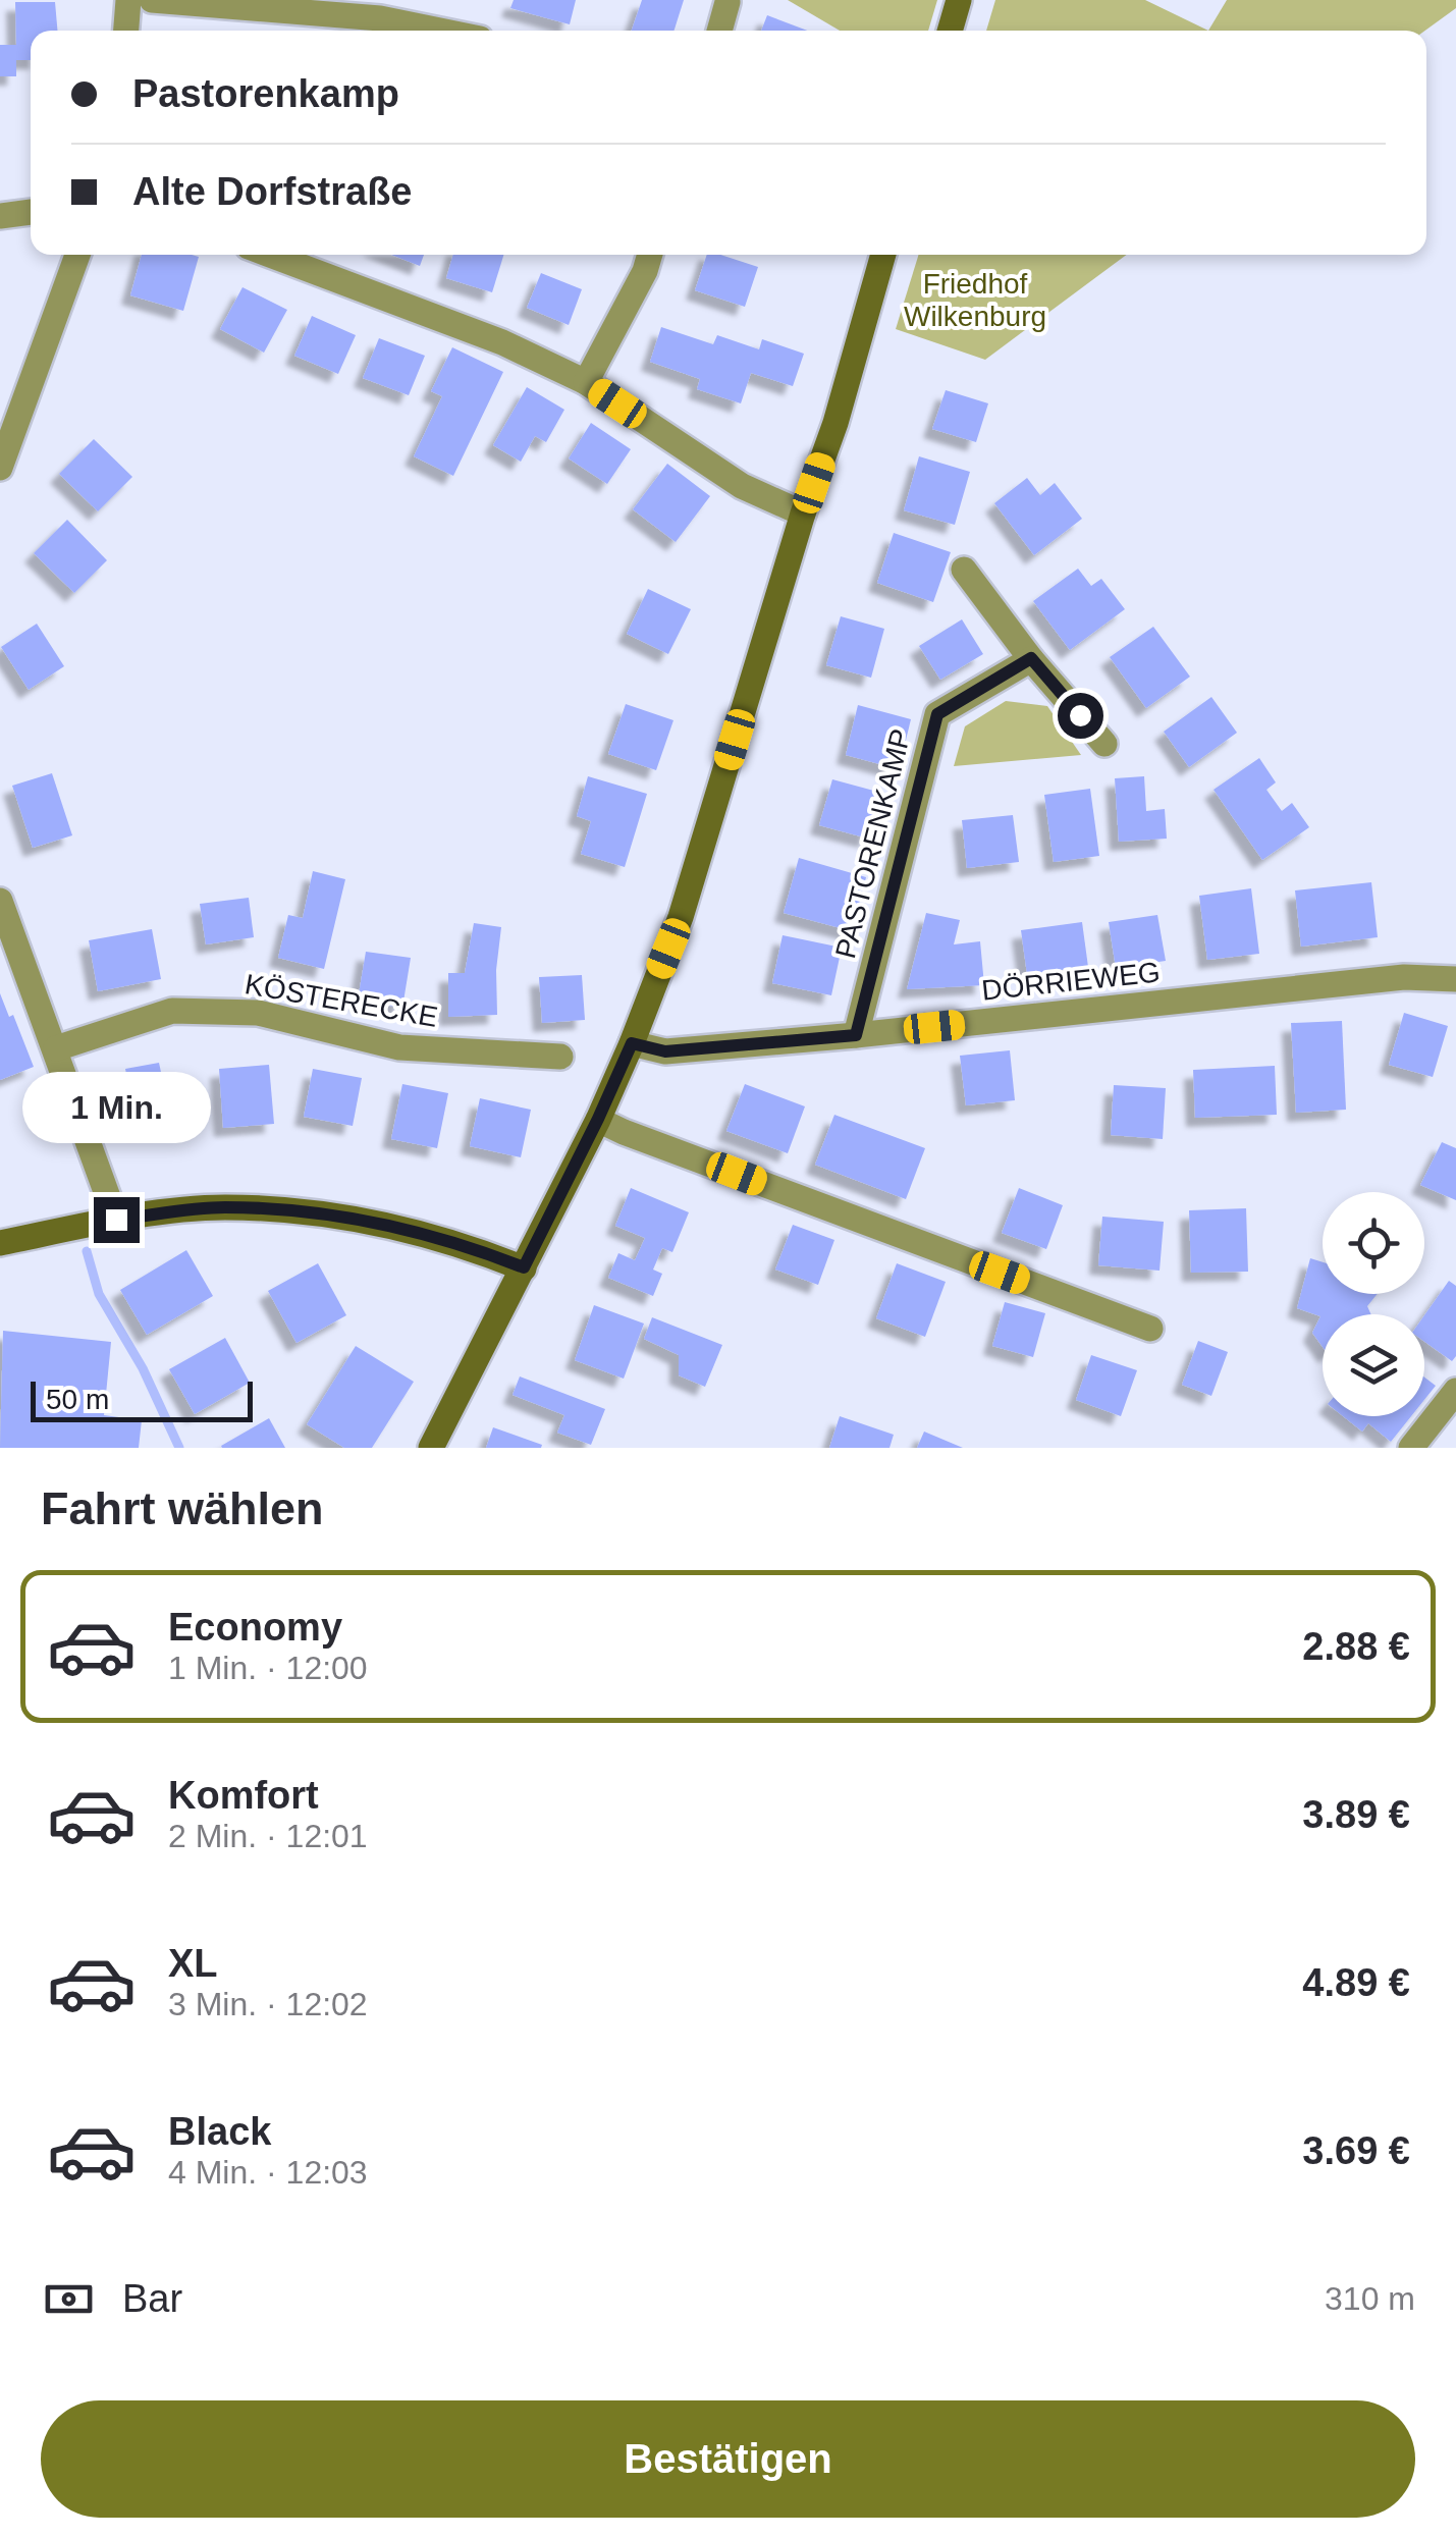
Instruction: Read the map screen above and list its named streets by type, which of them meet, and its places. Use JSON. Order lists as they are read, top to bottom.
{
  "streets": {
    "street": ["PASTORENKAMP", "DÖRRIEWEG", "KÖSTERECKE"]
  },
  "crossings": [
    ["PASTORENKAMP", "DÖRRIEWEG"]
  ],
  "parks": ["Friedhof Wilkenburg"],
  "scale_bar": "50 m",
  "page": {
    "banner": ["Pastorenkamp", "Alte Dorfstraße"],
    "bubble": "1 Min.",
    "scale": "50 m",
    "heading": "Fahrt wählen",
    "list": [
      {
        "name": "Economy",
        "note": "1 Min. · 12:00",
        "value": "2.88 €"
      },
      {
        "name": "Komfort",
        "note": "2 Min. · 12:01",
        "value": "3.89 €"
      },
      {
        "name": "XL",
        "note": "3 Min. · 12:02",
        "value": "4.89 €"
      },
      {
        "name": "Black",
        "note": "4 Min. · 12:03",
        "value": "3.69 €"
      }
    ],
    "pay": ["Bar", "310 m"],
    "buttons": "Bestätigen"
  }
}
